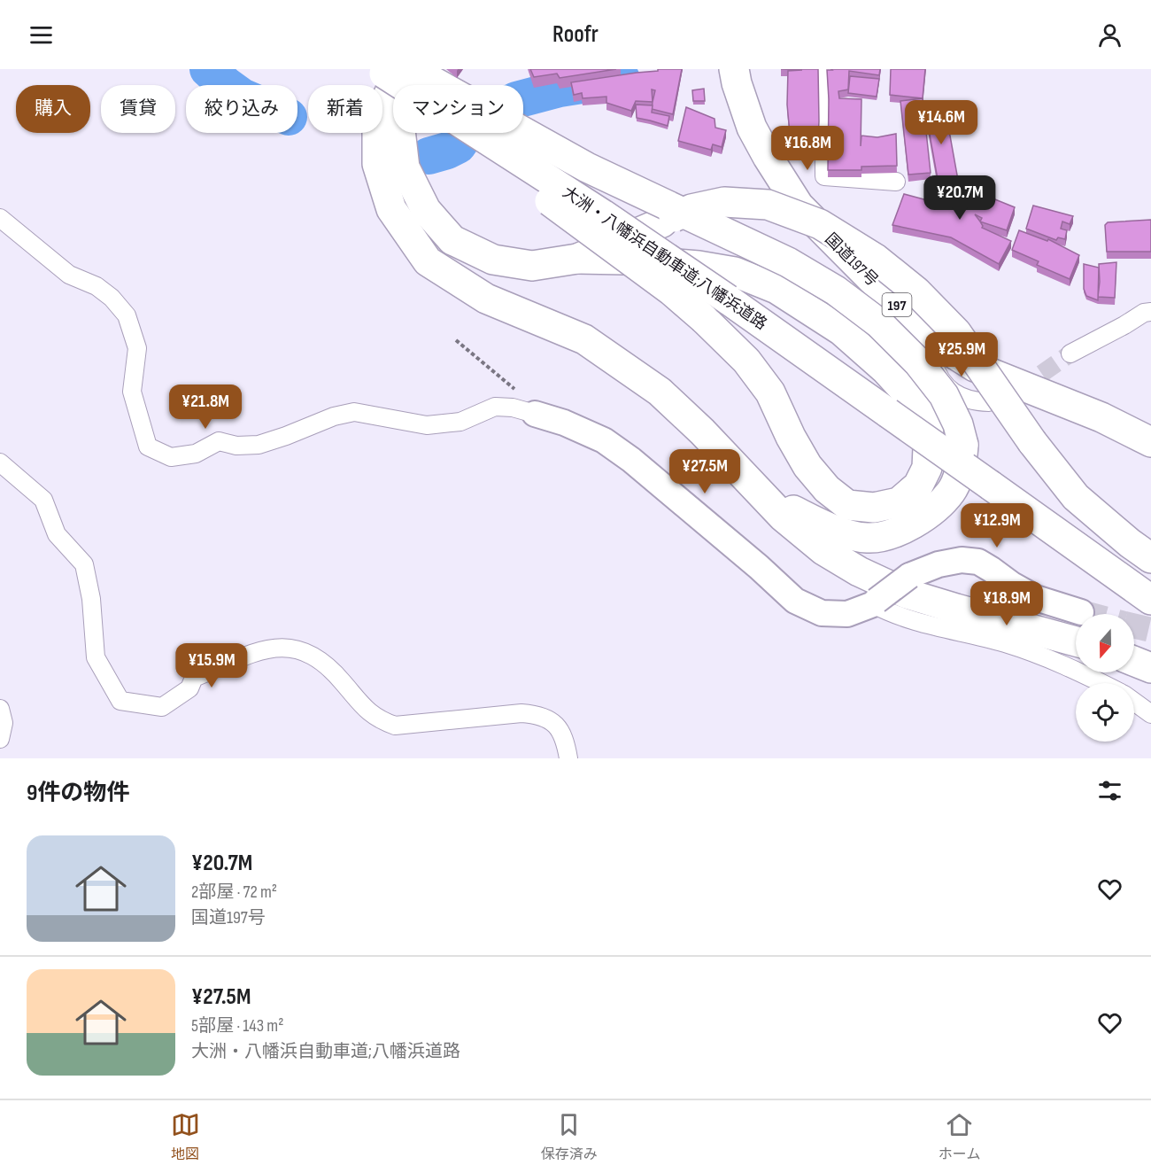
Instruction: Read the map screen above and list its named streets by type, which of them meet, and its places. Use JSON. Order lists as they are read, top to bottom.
{
  "streets": {
    "highway": ["大洲・八幡浜自動車道;八幡浜道路", "国道197号", "197"]
  },
  "north": "bottom",
  "page": {
    "header": "Roofr",
    "chip": [
      "購入",
      "賃貸",
      "絞り込み",
      "新着",
      "マンション"
    ],
    "price": [
      "¥14.6M",
      "¥16.8M",
      "¥20.7M",
      "¥25.9M",
      "¥21.8M",
      "¥27.5M",
      "¥12.9M",
      "¥18.9M",
      "¥15.9M"
    ],
    "heading": "9件の物件",
    "list": [
      {
        "name": "¥20.7M",
        "note": "2部屋 · 72 m² · 国道197号"
      },
      {
        "name": "¥27.5M",
        "note": "5部屋 · 143 m² · 大洲・八幡浜自動車道;八幡浜道路"
      }
    ],
    "tabs": ["地図", "保存済み", "ホーム"]
  }
}
